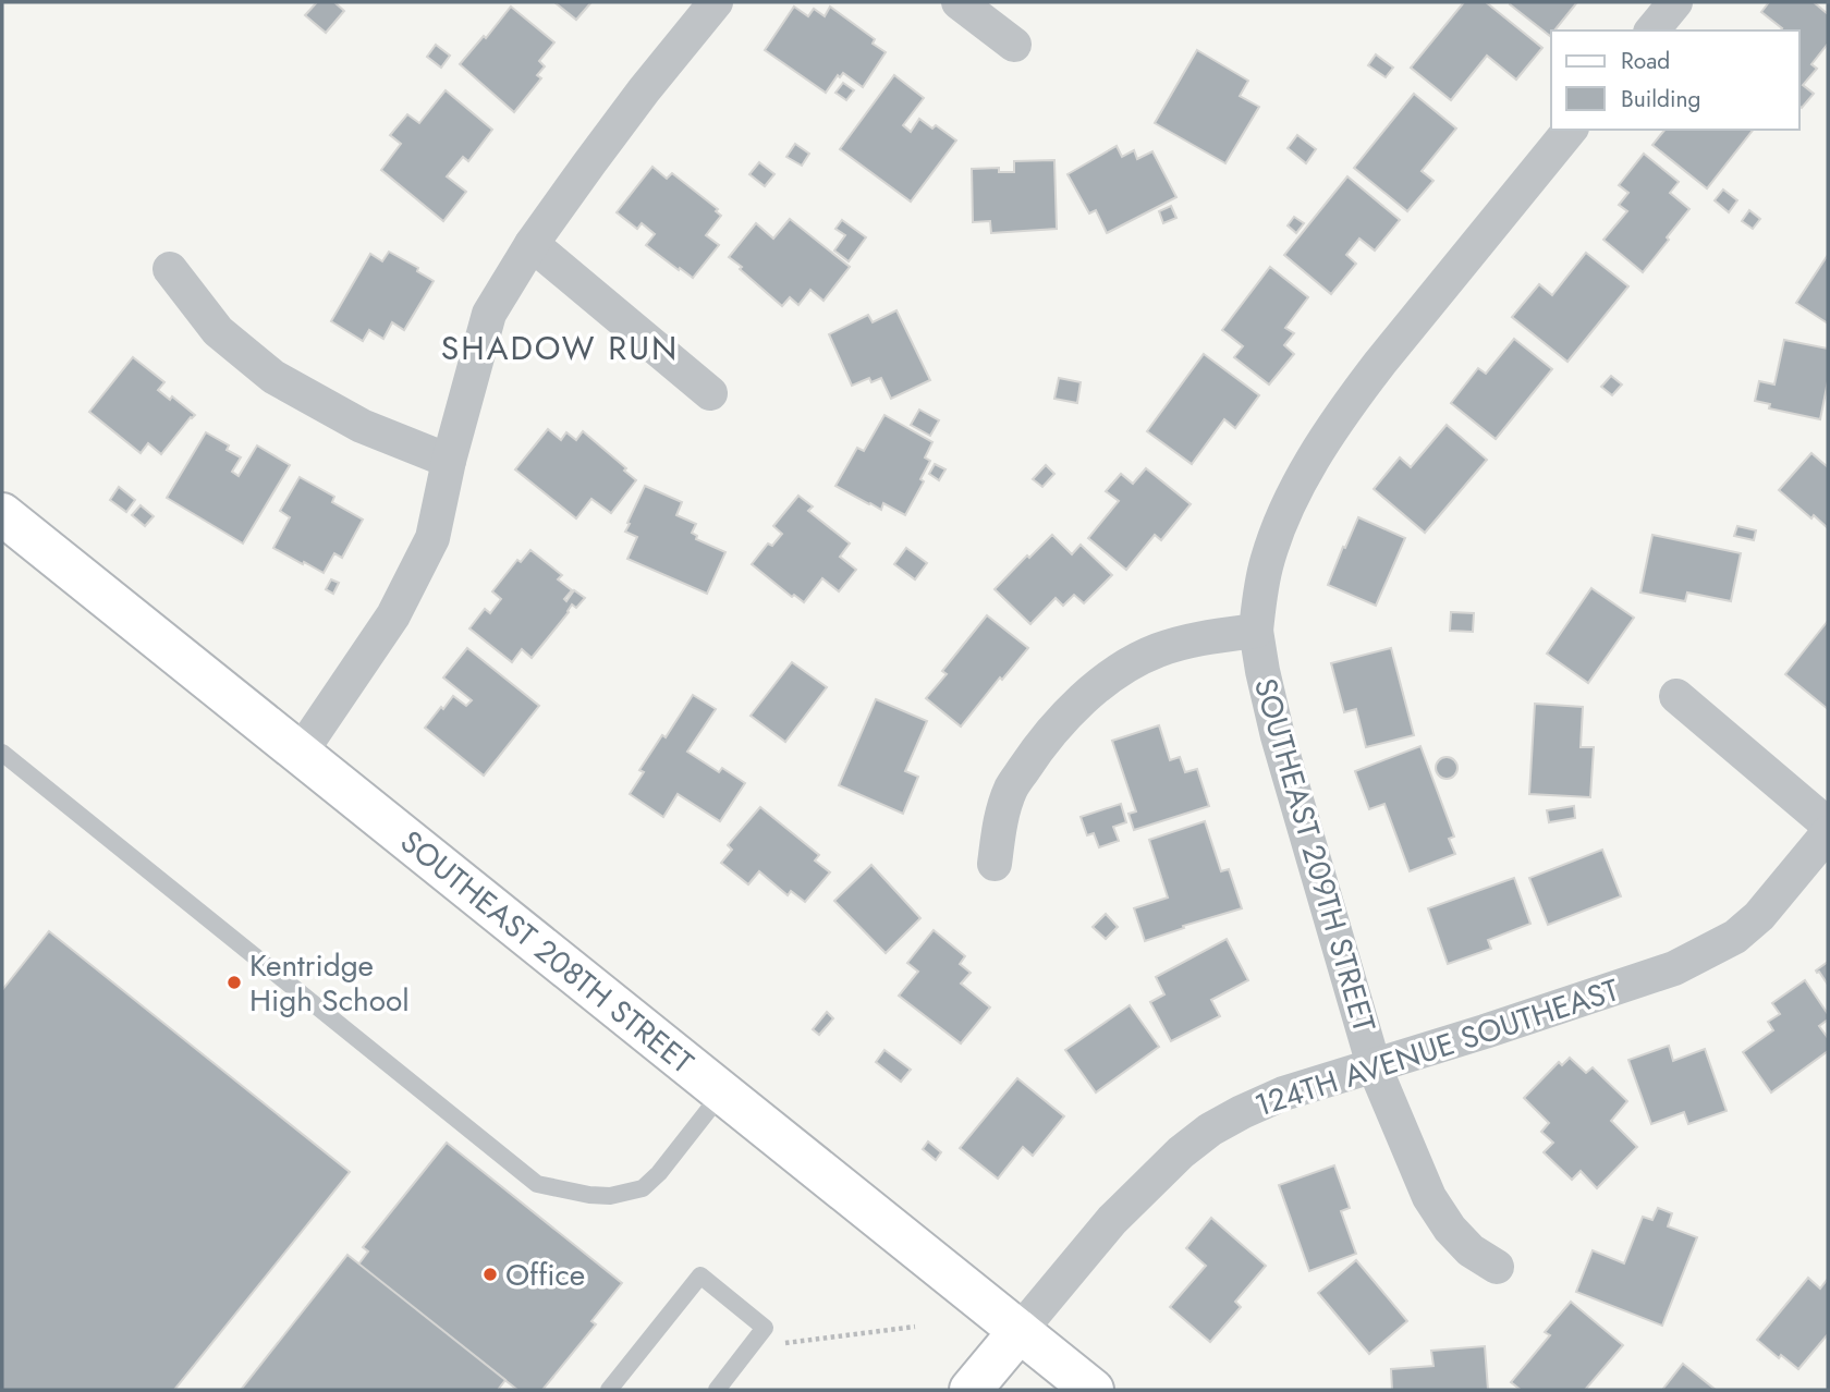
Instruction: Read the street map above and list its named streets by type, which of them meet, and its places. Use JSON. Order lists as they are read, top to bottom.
{
  "streets": {
    "main road": ["SOUTHEAST 208TH STREET", "124TH AVENUE SOUTHEAST"],
    "street": ["SOUTHEAST 209TH STREET"]
  },
  "crossings": [
    ["SOUTHEAST 209TH STREET", "124TH AVENUE SOUTHEAST"],
    ["SOUTHEAST 208TH STREET", "124TH AVENUE SOUTHEAST"]
  ],
  "districts": ["SHADOW RUN"],
  "places": ["Kentridge High School", "Office"],
  "legend": ["Road", "Building"]
}
